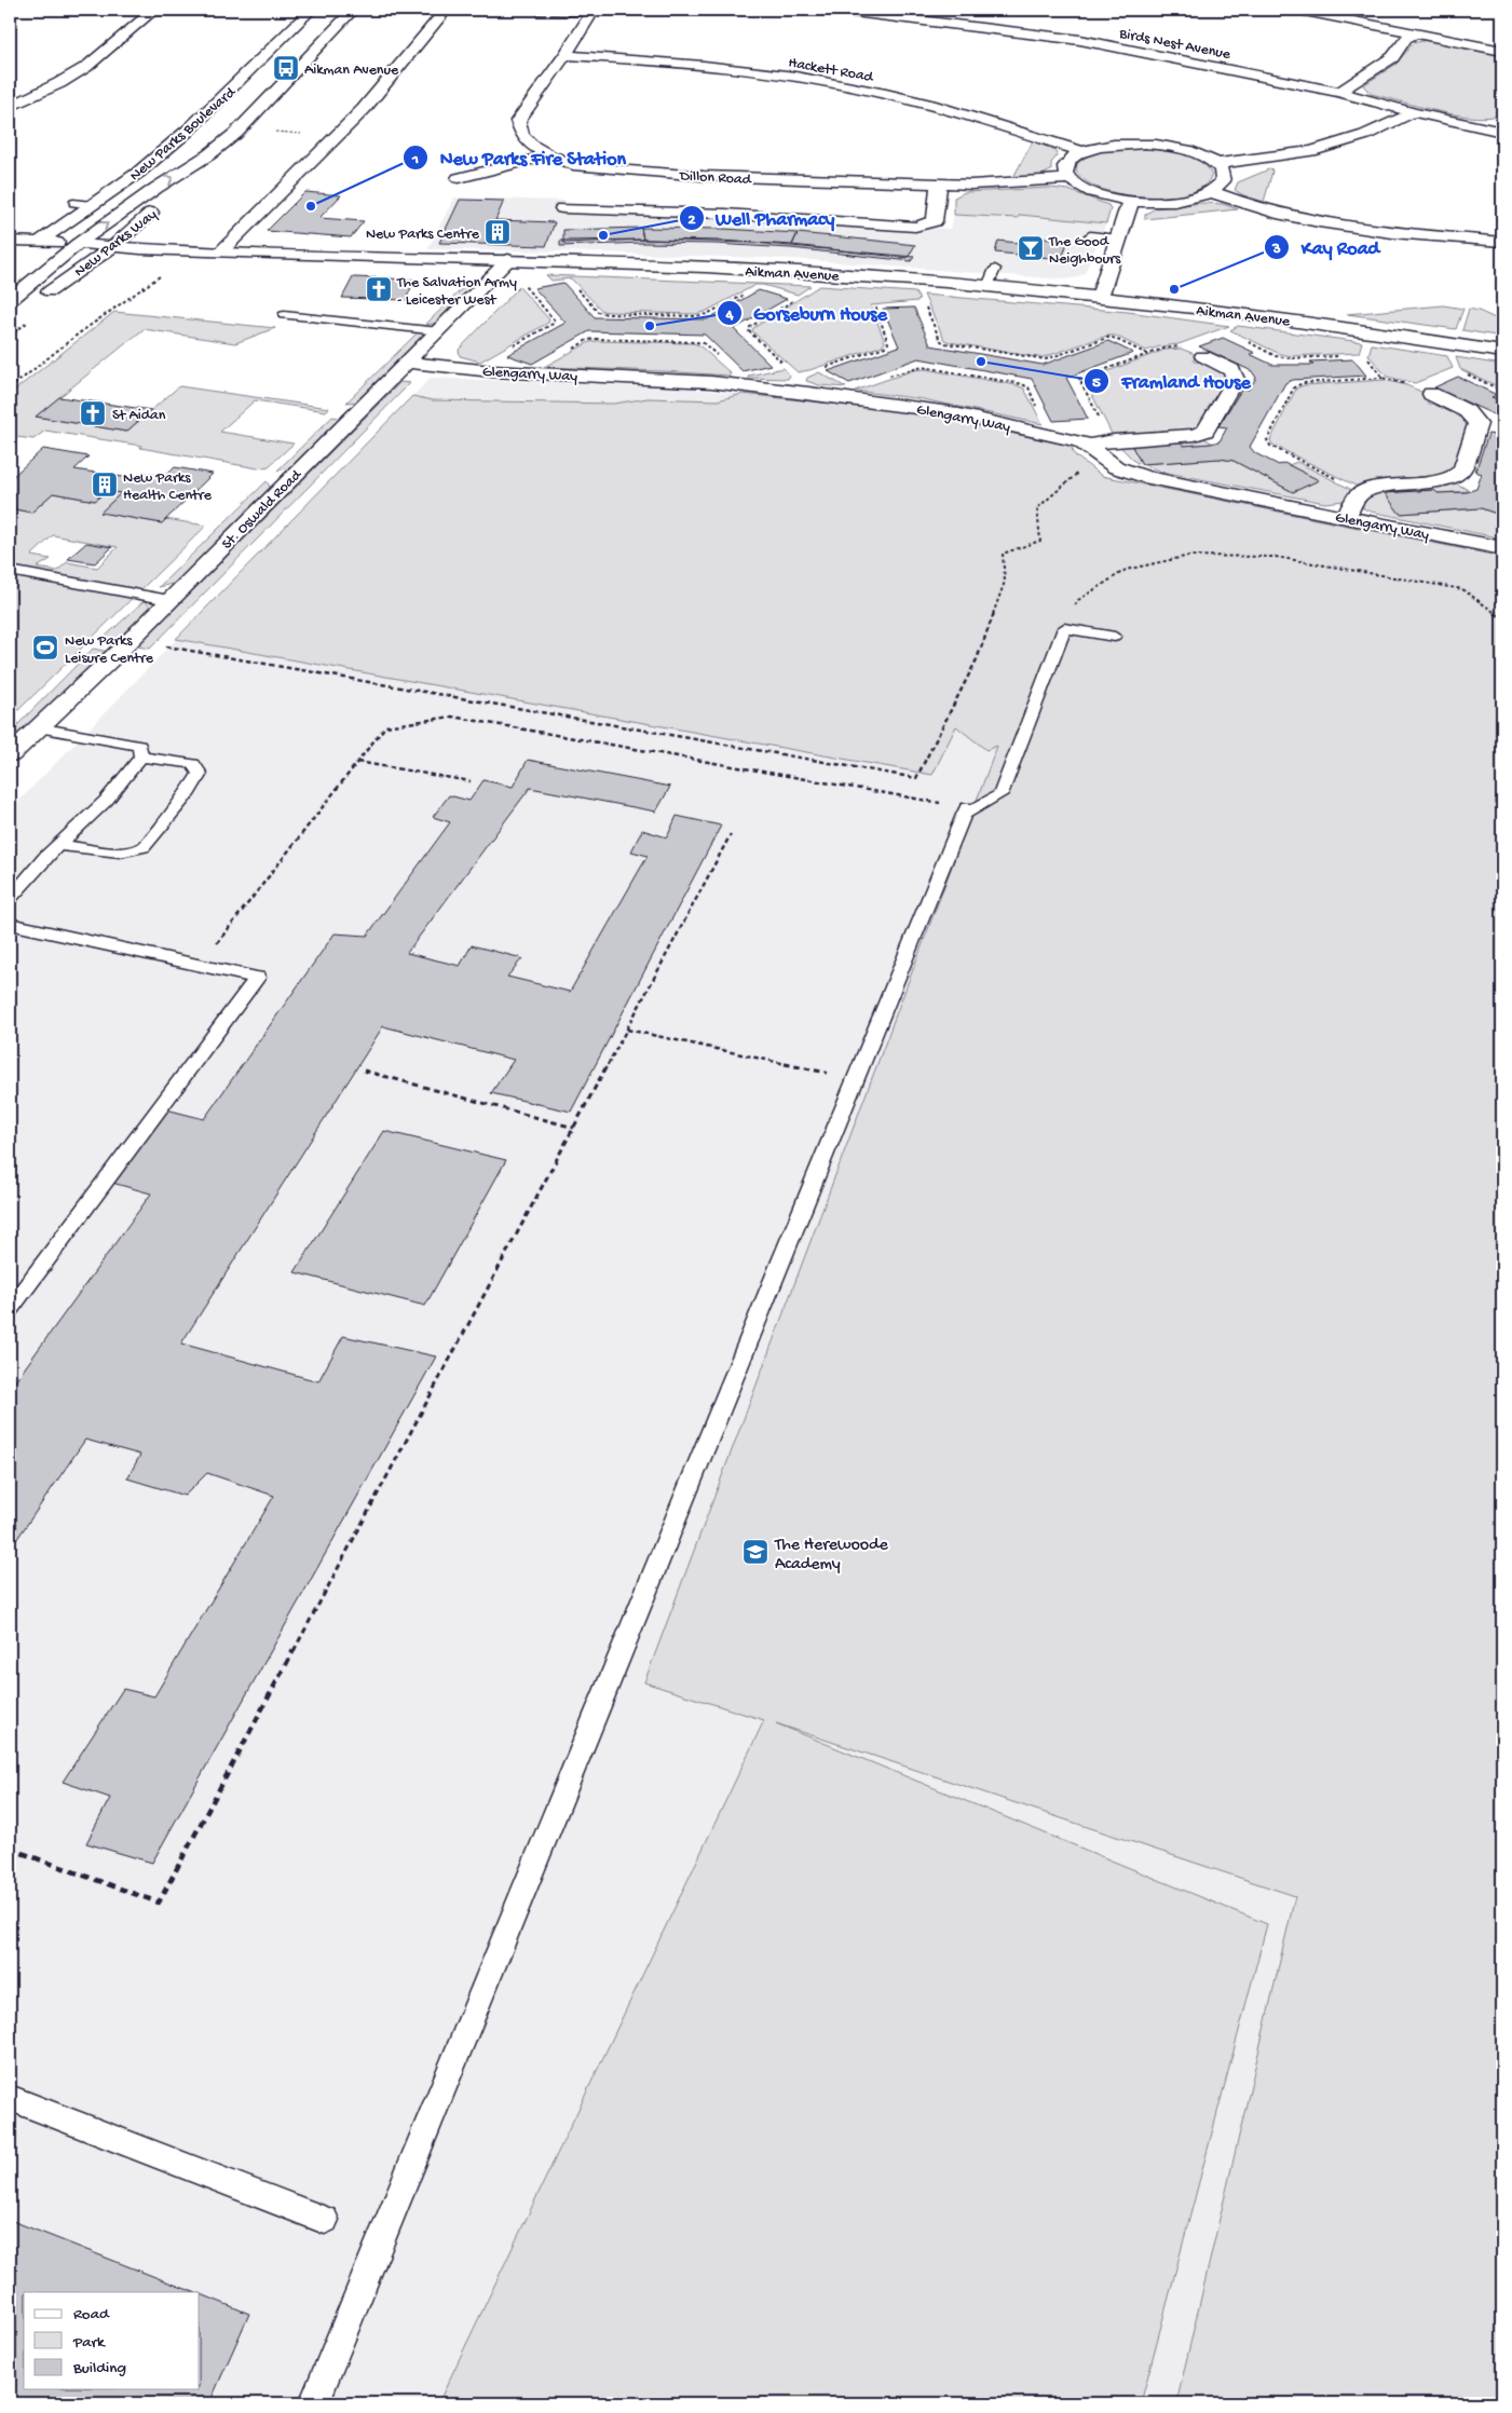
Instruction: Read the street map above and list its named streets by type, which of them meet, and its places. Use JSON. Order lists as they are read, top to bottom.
{
  "streets": {
    "main road": [
      "Birds Nest Avenue",
      "Hackett Road",
      "New Parks Boulevard",
      "Dillon Road",
      "New Parks Way",
      "Aikman Avenue",
      "Glengarry Way",
      "St. Oswald Road"
    ]
  },
  "crossings": [
    ["Hackett Road", "Dillon Road"],
    ["New Parks Boulevard", "Aikman Avenue"],
    ["New Parks Way", "Aikman Avenue"],
    ["Aikman Avenue", "St. Oswald Road"],
    ["Glengarry Way", "St. Oswald Road"]
  ],
  "places": {
    "bus stop": ["Aikman Avenue"],
    "other": [
      "New Parks Fire Station",
      "Well Pharmacy",
      "Kay Road",
      "Gorseburn House",
      "Framland House"
    ],
    "building": ["New Parks Centre", "New Parks Health Centre"],
    "bar": ["The Good Neighbours"],
    "church": ["The Salvation Army - Leicester West", "St Aidan"],
    "sports": ["New Parks Leisure Centre"],
    "school or university": ["The Herewoode Academy"]
  },
  "legend": ["Road", "Park", "Building"]
}
